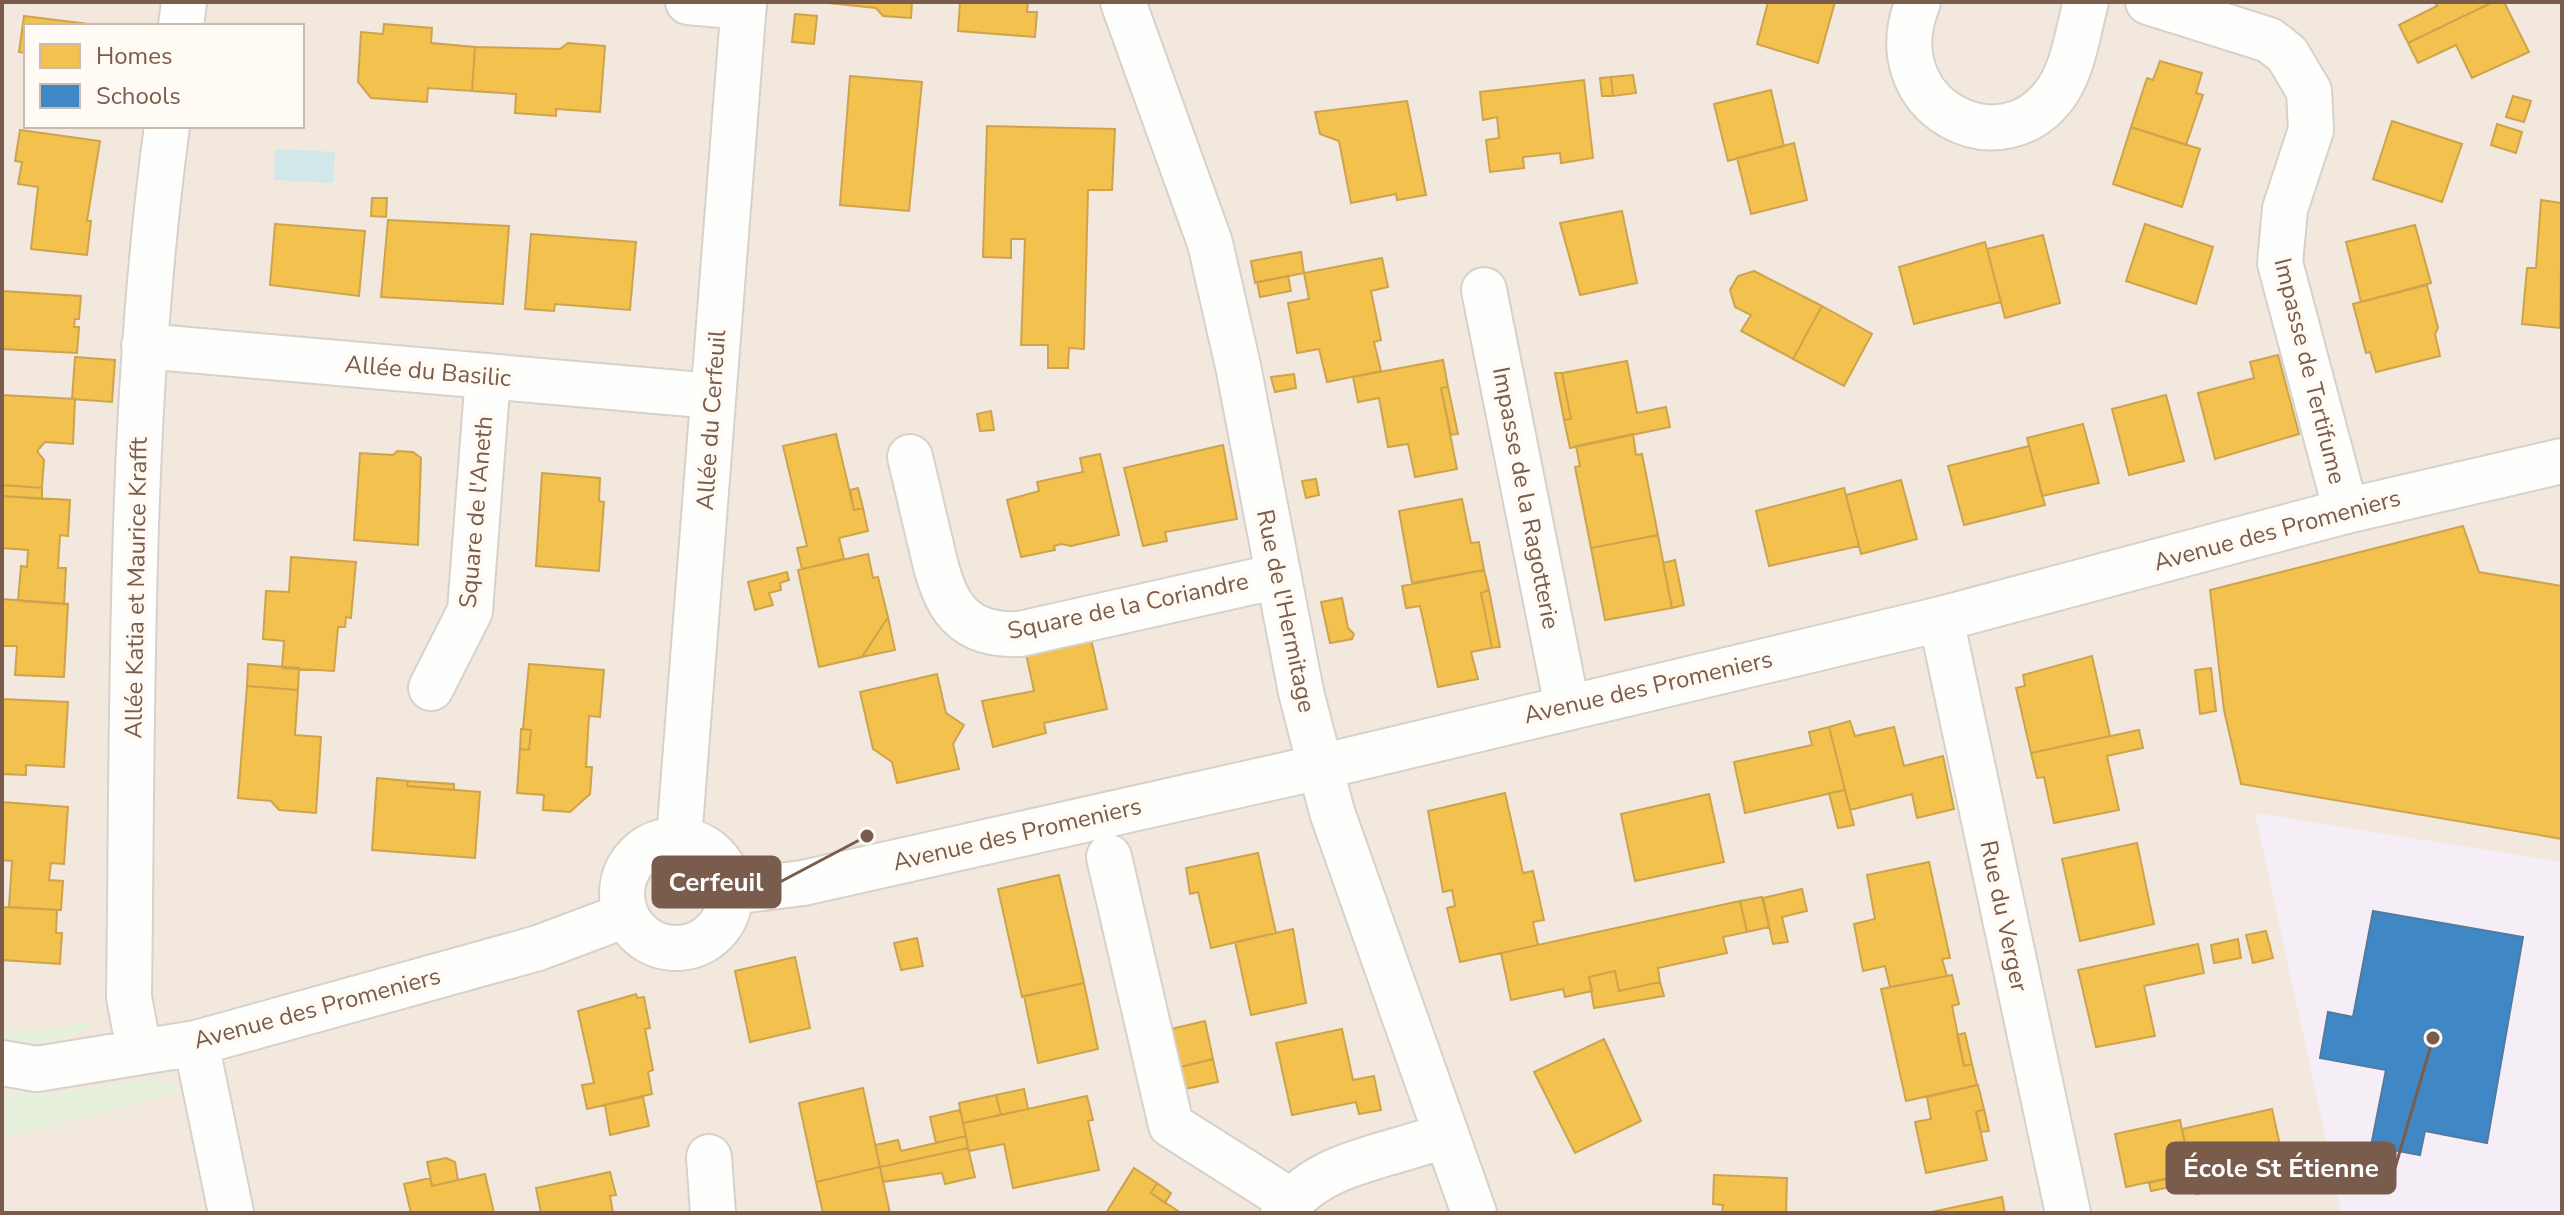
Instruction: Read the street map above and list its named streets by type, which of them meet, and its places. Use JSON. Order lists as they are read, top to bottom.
{
  "streets": {
    "street": [
      "Allée du Basilic",
      "Impasse de Tertifume",
      "Allée du Cerfeuil",
      "Impasse de la Ragotterie",
      "Square de l'Aneth",
      "Avenue des Promeniers",
      "Allée Katia et Maurice Krafft",
      "Square de la Coriandre",
      "Rue de l'Hermitage",
      "Rue du Verger"
    ]
  },
  "crossings": [
    ["Allée du Basilic", "Allée du Cerfeuil"],
    ["Allée du Basilic", "Square de l'Aneth"],
    ["Allée du Basilic", "Allée Katia et Maurice Krafft"],
    ["Impasse de Tertifume", "Avenue des Promeniers"],
    ["Allée du Cerfeuil", "Avenue des Promeniers"],
    ["Impasse de la Ragotterie", "Avenue des Promeniers"],
    ["Avenue des Promeniers", "Allée Katia et Maurice Krafft"],
    ["Avenue des Promeniers", "Rue de l'Hermitage"],
    ["Avenue des Promeniers", "Rue du Verger"],
    ["Square de la Coriandre", "Rue de l'Hermitage"]
  ],
  "places": ["Cerfeuil", "École St Étienne"],
  "legend": ["Homes", "Schools"]
}
